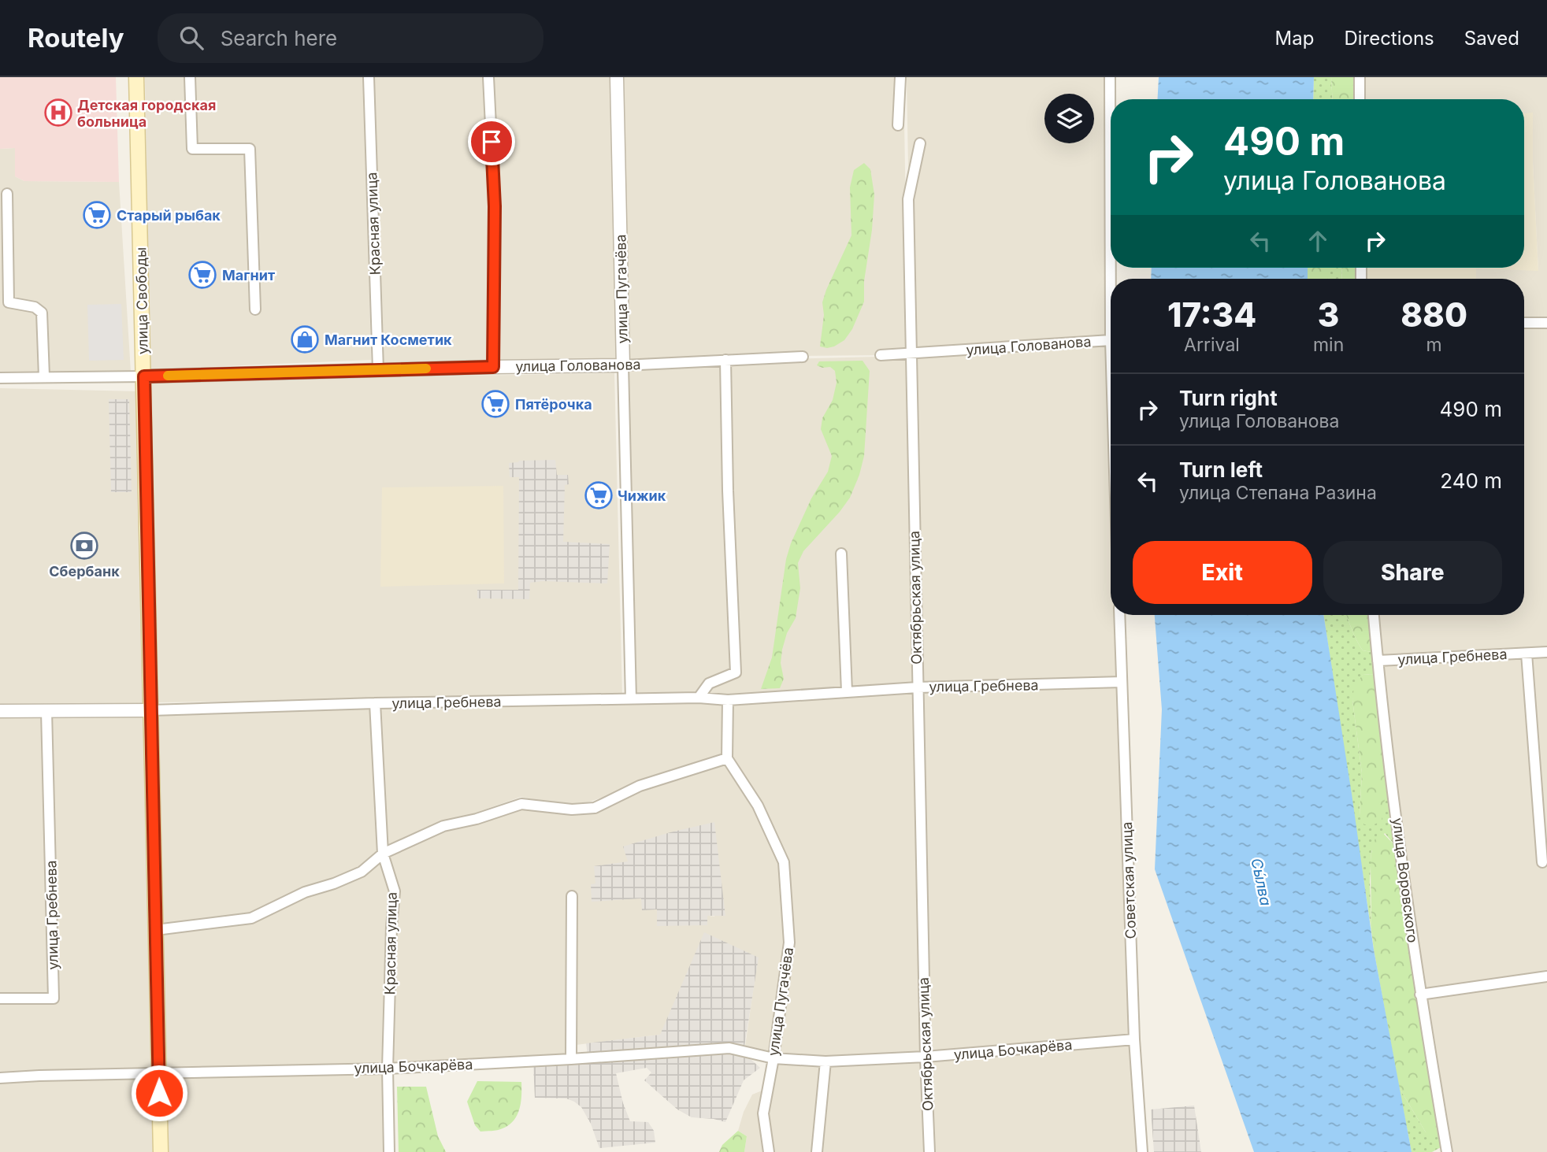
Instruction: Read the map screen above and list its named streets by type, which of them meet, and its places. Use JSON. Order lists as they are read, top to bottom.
{
  "streets": {
    "main road": ["улица Свободы"],
    "street": [
      "Красная улица",
      "улица Пугачёва",
      "улица Голованова",
      "Октябрьская улица",
      "улица Гребнева",
      "Советская улица",
      "улица Воровского",
      "улица Бочкарёва"
    ]
  },
  "crossings": [
    ["Красная улица", "улица Голованова"],
    ["Красная улица", "улица Гребнева"],
    ["Красная улица", "улица Бочкарёва"],
    ["улица Пугачёва", "улица Голованова"],
    ["улица Пугачёва", "улица Гребнева"],
    ["улица Пугачёва", "улица Бочкарёва"],
    ["улица Свободы", "улица Голованова"],
    ["улица Свободы", "улица Гребнева"],
    ["улица Свободы", "улица Бочкарёва"],
    ["улица Голованова", "Октябрьская улица"],
    ["Октябрьская улица", "улица Гребнева"],
    ["Октябрьская улица", "улица Бочкарёва"],
    ["улица Гребнева", "Советская улица"],
    ["улица Гребнева", "улица Воровского"],
    ["Советская улица", "улица Бочкарёва"]
  ],
  "water": ["Сы́лва"],
  "places": {
    "hospital": ["Детская городская больница"],
    "supermarket": [
      "Старый рыбак",
      "Магнит",
      "Пятёрочка",
      "Чижик"
    ],
    "shop": ["Магнит Косметик"],
    "bank": ["Сбербанк"]
  },
  "page": {
    "header": "Routely",
    "search": "Search here",
    "nav": ["Map", "Directions", "Saved"],
    "turn": ["490 m", "улица Голованова"],
    "eta": [
      "17:34",
      "Arrival",
      "3",
      "min",
      "880",
      "m"
    ],
    "list": [
      {
        "name": "Turn right",
        "note": "улица Голованова",
        "value": "490 m"
      },
      {
        "name": "Turn left",
        "note": "улица Степана Разина",
        "value": "240 m"
      }
    ],
    "buttons": ["Exit", "Share"]
  }
}
